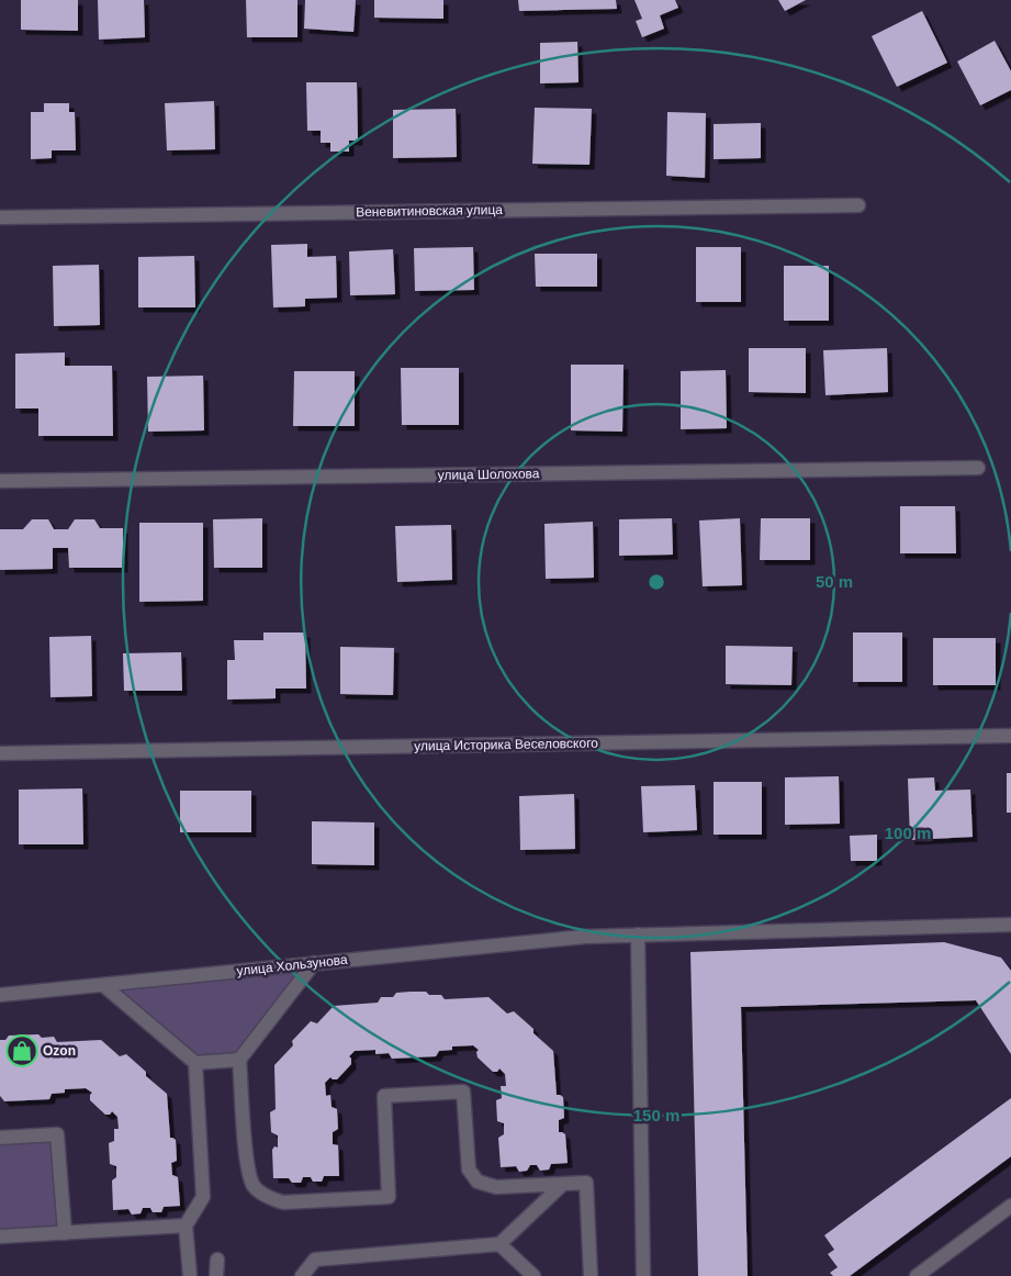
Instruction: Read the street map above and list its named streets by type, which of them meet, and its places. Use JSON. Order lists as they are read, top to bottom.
{
  "streets": {
    "street": [
      "Веневитиновская улица",
      "улица Шолохова",
      "улица Историка Веселовского",
      "улица Хользунова"
    ]
  },
  "places": {
    "shop": ["Ozon"]
  },
  "rings": ["50 m", "100 m", "150 m"]
}
